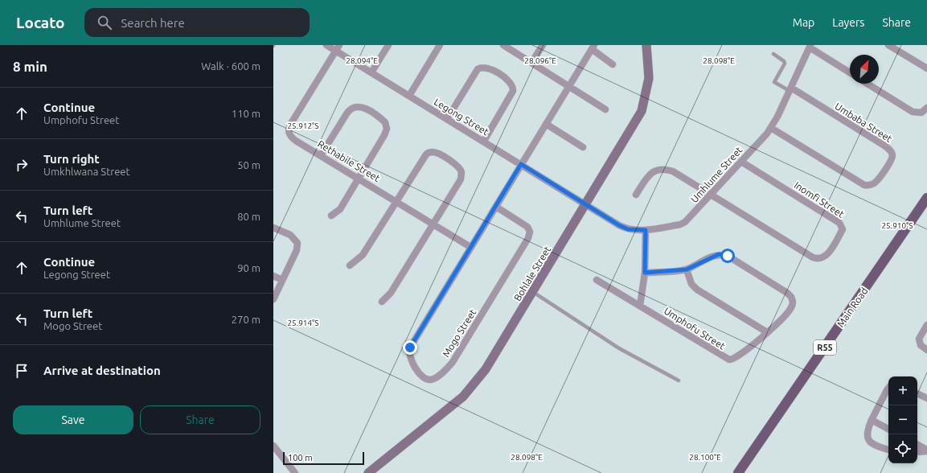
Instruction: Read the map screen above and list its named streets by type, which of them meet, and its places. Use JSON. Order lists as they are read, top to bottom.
{
  "streets": {
    "main road": ["Main Road", "R55"],
    "street": [
      "Legong Street",
      "Umbaba Street",
      "Rethabile Street",
      "Umhlume Street",
      "Inomfi Street",
      "Bohlale Street",
      "Umphofu Street",
      "Mogo Street"
    ]
  },
  "crossings": [
    ["Legong Street", "Rethabile Street"],
    ["Legong Street", "Umhlume Street"],
    ["Legong Street", "Bohlale Street"],
    ["Legong Street", "Mogo Street"],
    ["Umbaba Street", "Umhlume Street"],
    ["Rethabile Street", "Mogo Street"],
    ["Umhlume Street", "Inomfi Street"],
    ["Umhlume Street", "Bohlale Street"]
  ],
  "scale_bar": "100 m",
  "north": "top right",
  "page": {
    "header": "Locato",
    "search": "Search here",
    "nav": ["Map", "Layers", "Share"],
    "heading": ["8 min", "Walk · 600 m"],
    "list": [
      ["Continue", "Umphofu Street", "110 m"],
      ["Turn right", "Umkhlwana Street", "50 m"],
      ["Turn left", "Umhlume Street", "80 m"],
      ["Continue", "Legong Street", "90 m"],
      ["Turn left", "Mogo Street", "270 m"],
      "Arrive at destination"
    ],
    "map_buttons": ["+", "−"],
    "buttons": ["Save", "Share"],
    "scale": "100 m"
  },
  "coordinates": [
    "28.094°E",
    "28.096°E",
    "28.098°E",
    "25.912°S",
    "25.910°S",
    "25.914°S",
    "28.100°E"
  ]
}
